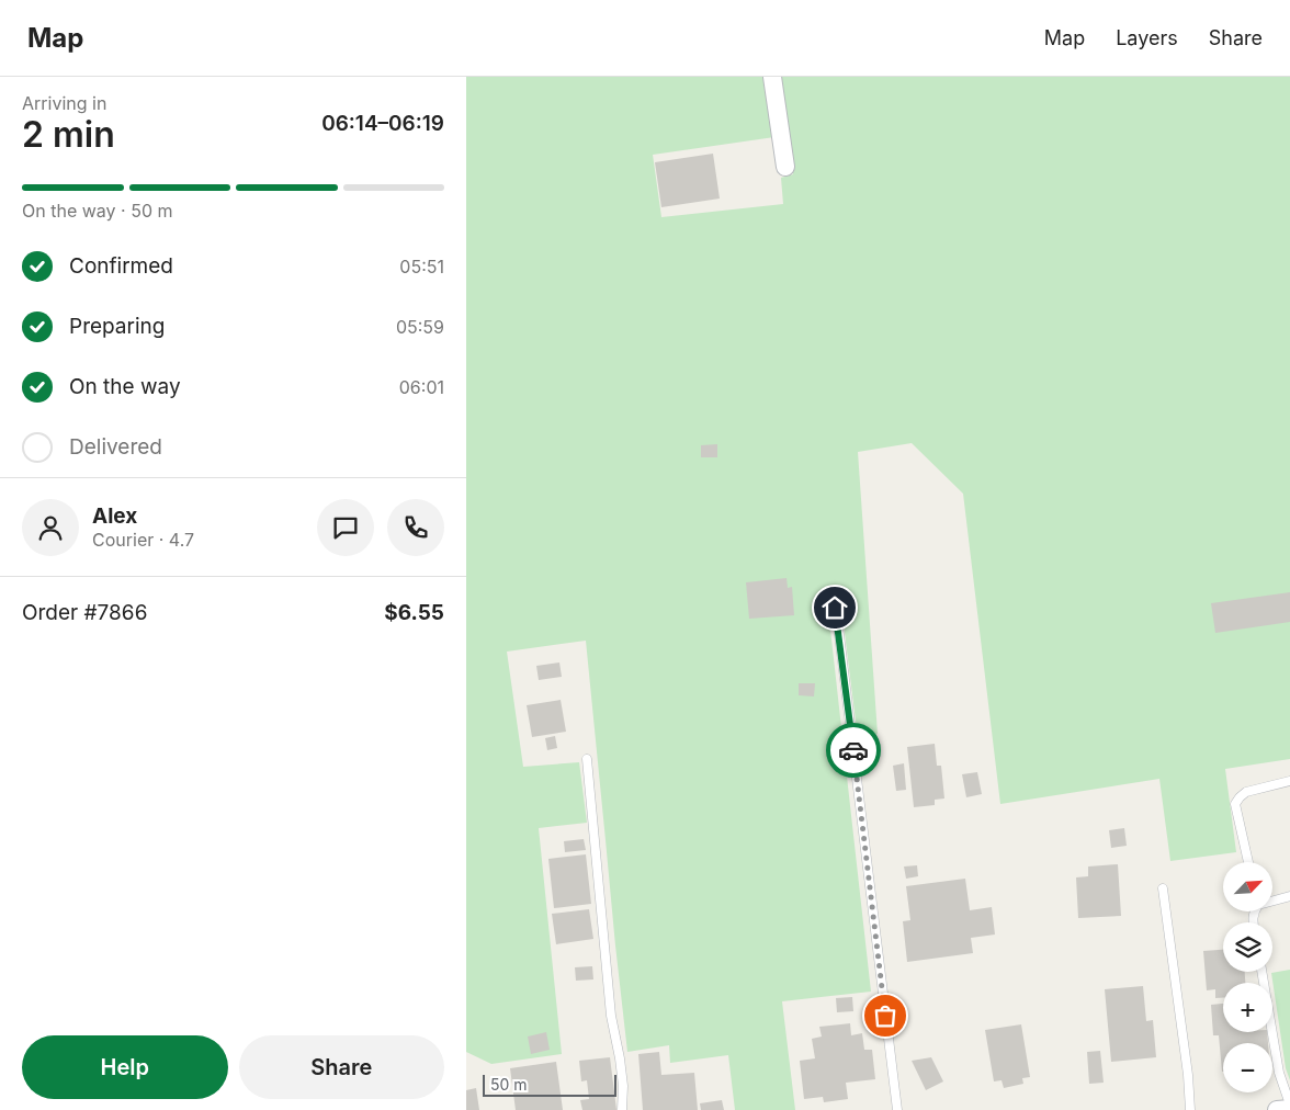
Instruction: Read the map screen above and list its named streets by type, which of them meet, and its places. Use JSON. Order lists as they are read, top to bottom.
{
  "scale_bar": "50 m",
  "north": "top right",
  "page": {
    "header": "Map",
    "nav": ["Map", "Layers", "Share"],
    "heading": ["2 min", "Arriving in", "06:14–06:19"],
    "panel": [
      "Alex",
      "Courier · 4.7",
      "Order #7866",
      "$6.55"
    ],
    "bar": "On the way · 50 m",
    "list": [
      ["Confirmed", "05:51"],
      ["Preparing", "05:59"],
      ["On the way", "06:01"],
      "Delivered"
    ],
    "map_buttons": ["+", "−"],
    "buttons": ["Help", "Share"],
    "scale": "50 m"
  }
}
